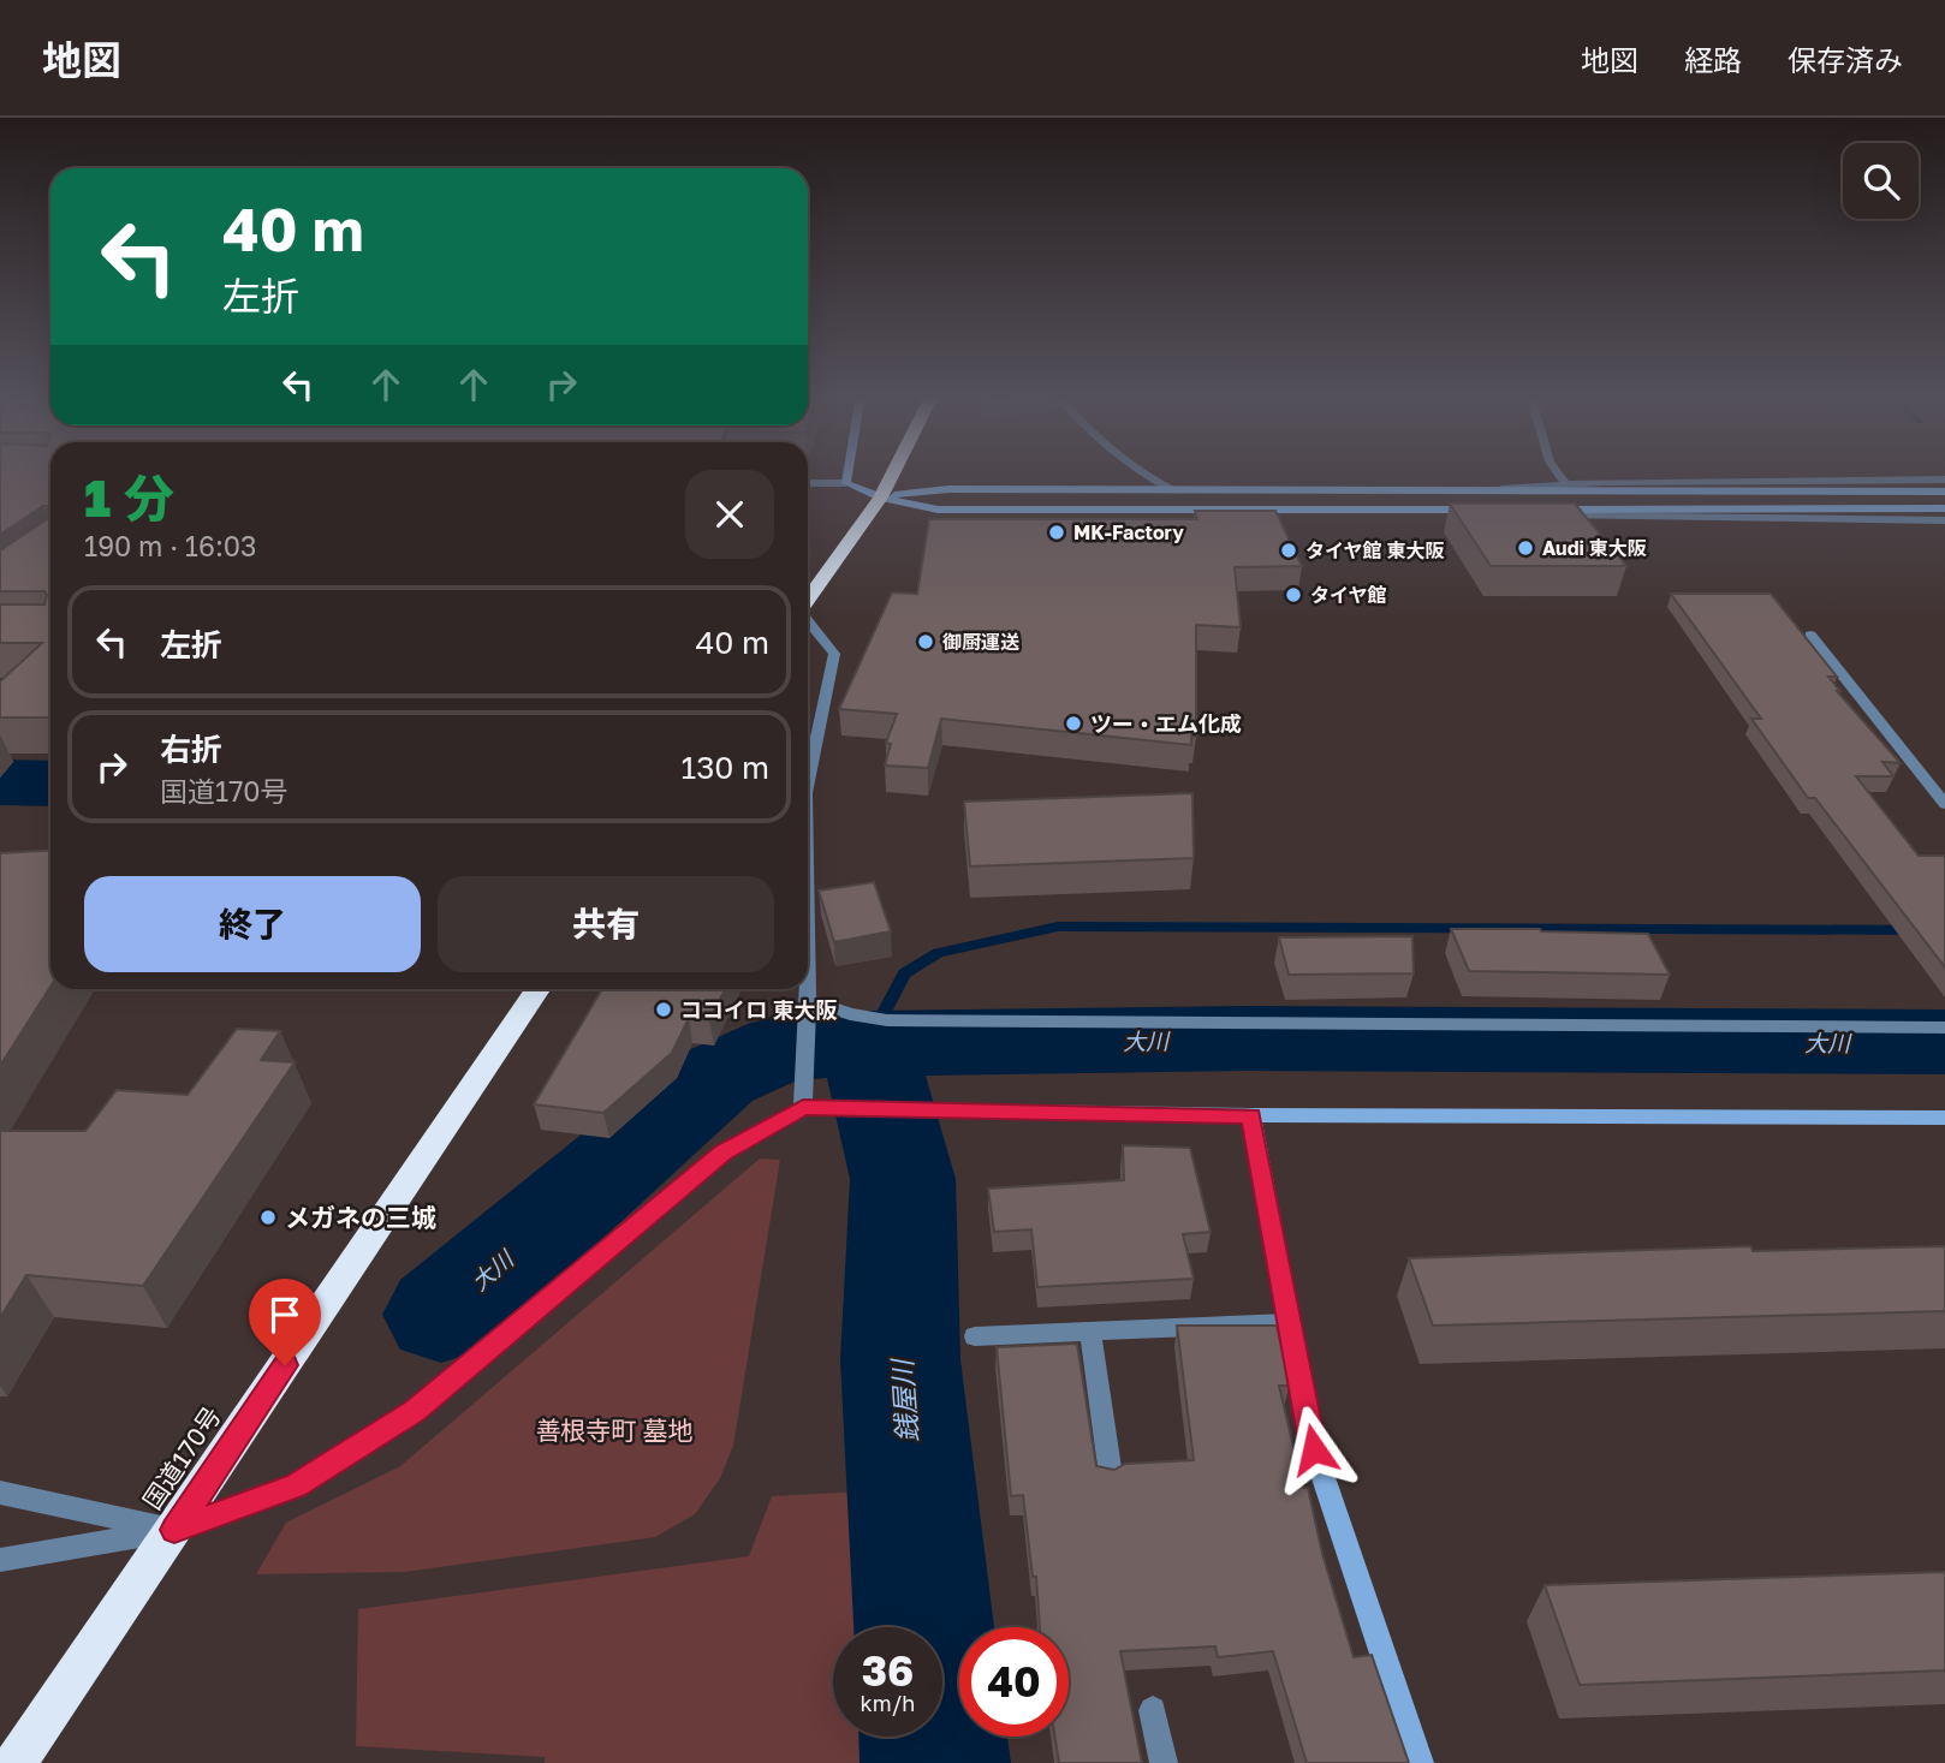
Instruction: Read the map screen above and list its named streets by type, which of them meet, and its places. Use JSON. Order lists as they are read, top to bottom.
{
  "streets": {
    "highway": ["国道170号"]
  },
  "water": ["大川", "銭屋川"],
  "parks": ["善根寺町 墓地"],
  "places": [
    "MK-Factory",
    "Audi 東大阪",
    "タイヤ館 東大阪",
    "タイヤ館",
    "御厨運送",
    "ツー・エム化成",
    "ココイロ 東大阪",
    "メガネの三城"
  ],
  "page": {
    "header": "地図",
    "nav": ["地図", "経路", "保存済み"],
    "turn": ["40 m", "左折"],
    "heading": ["1 分", "190 m · 16:03"],
    "list": [
      {
        "name": "左折",
        "value": "40 m"
      },
      {
        "name": "右折",
        "note": "国道170号",
        "value": "130 m"
      }
    ],
    "buttons": ["終了", "共有"],
    "speed": "36 km/h",
    "limit": "40"
  }
}
